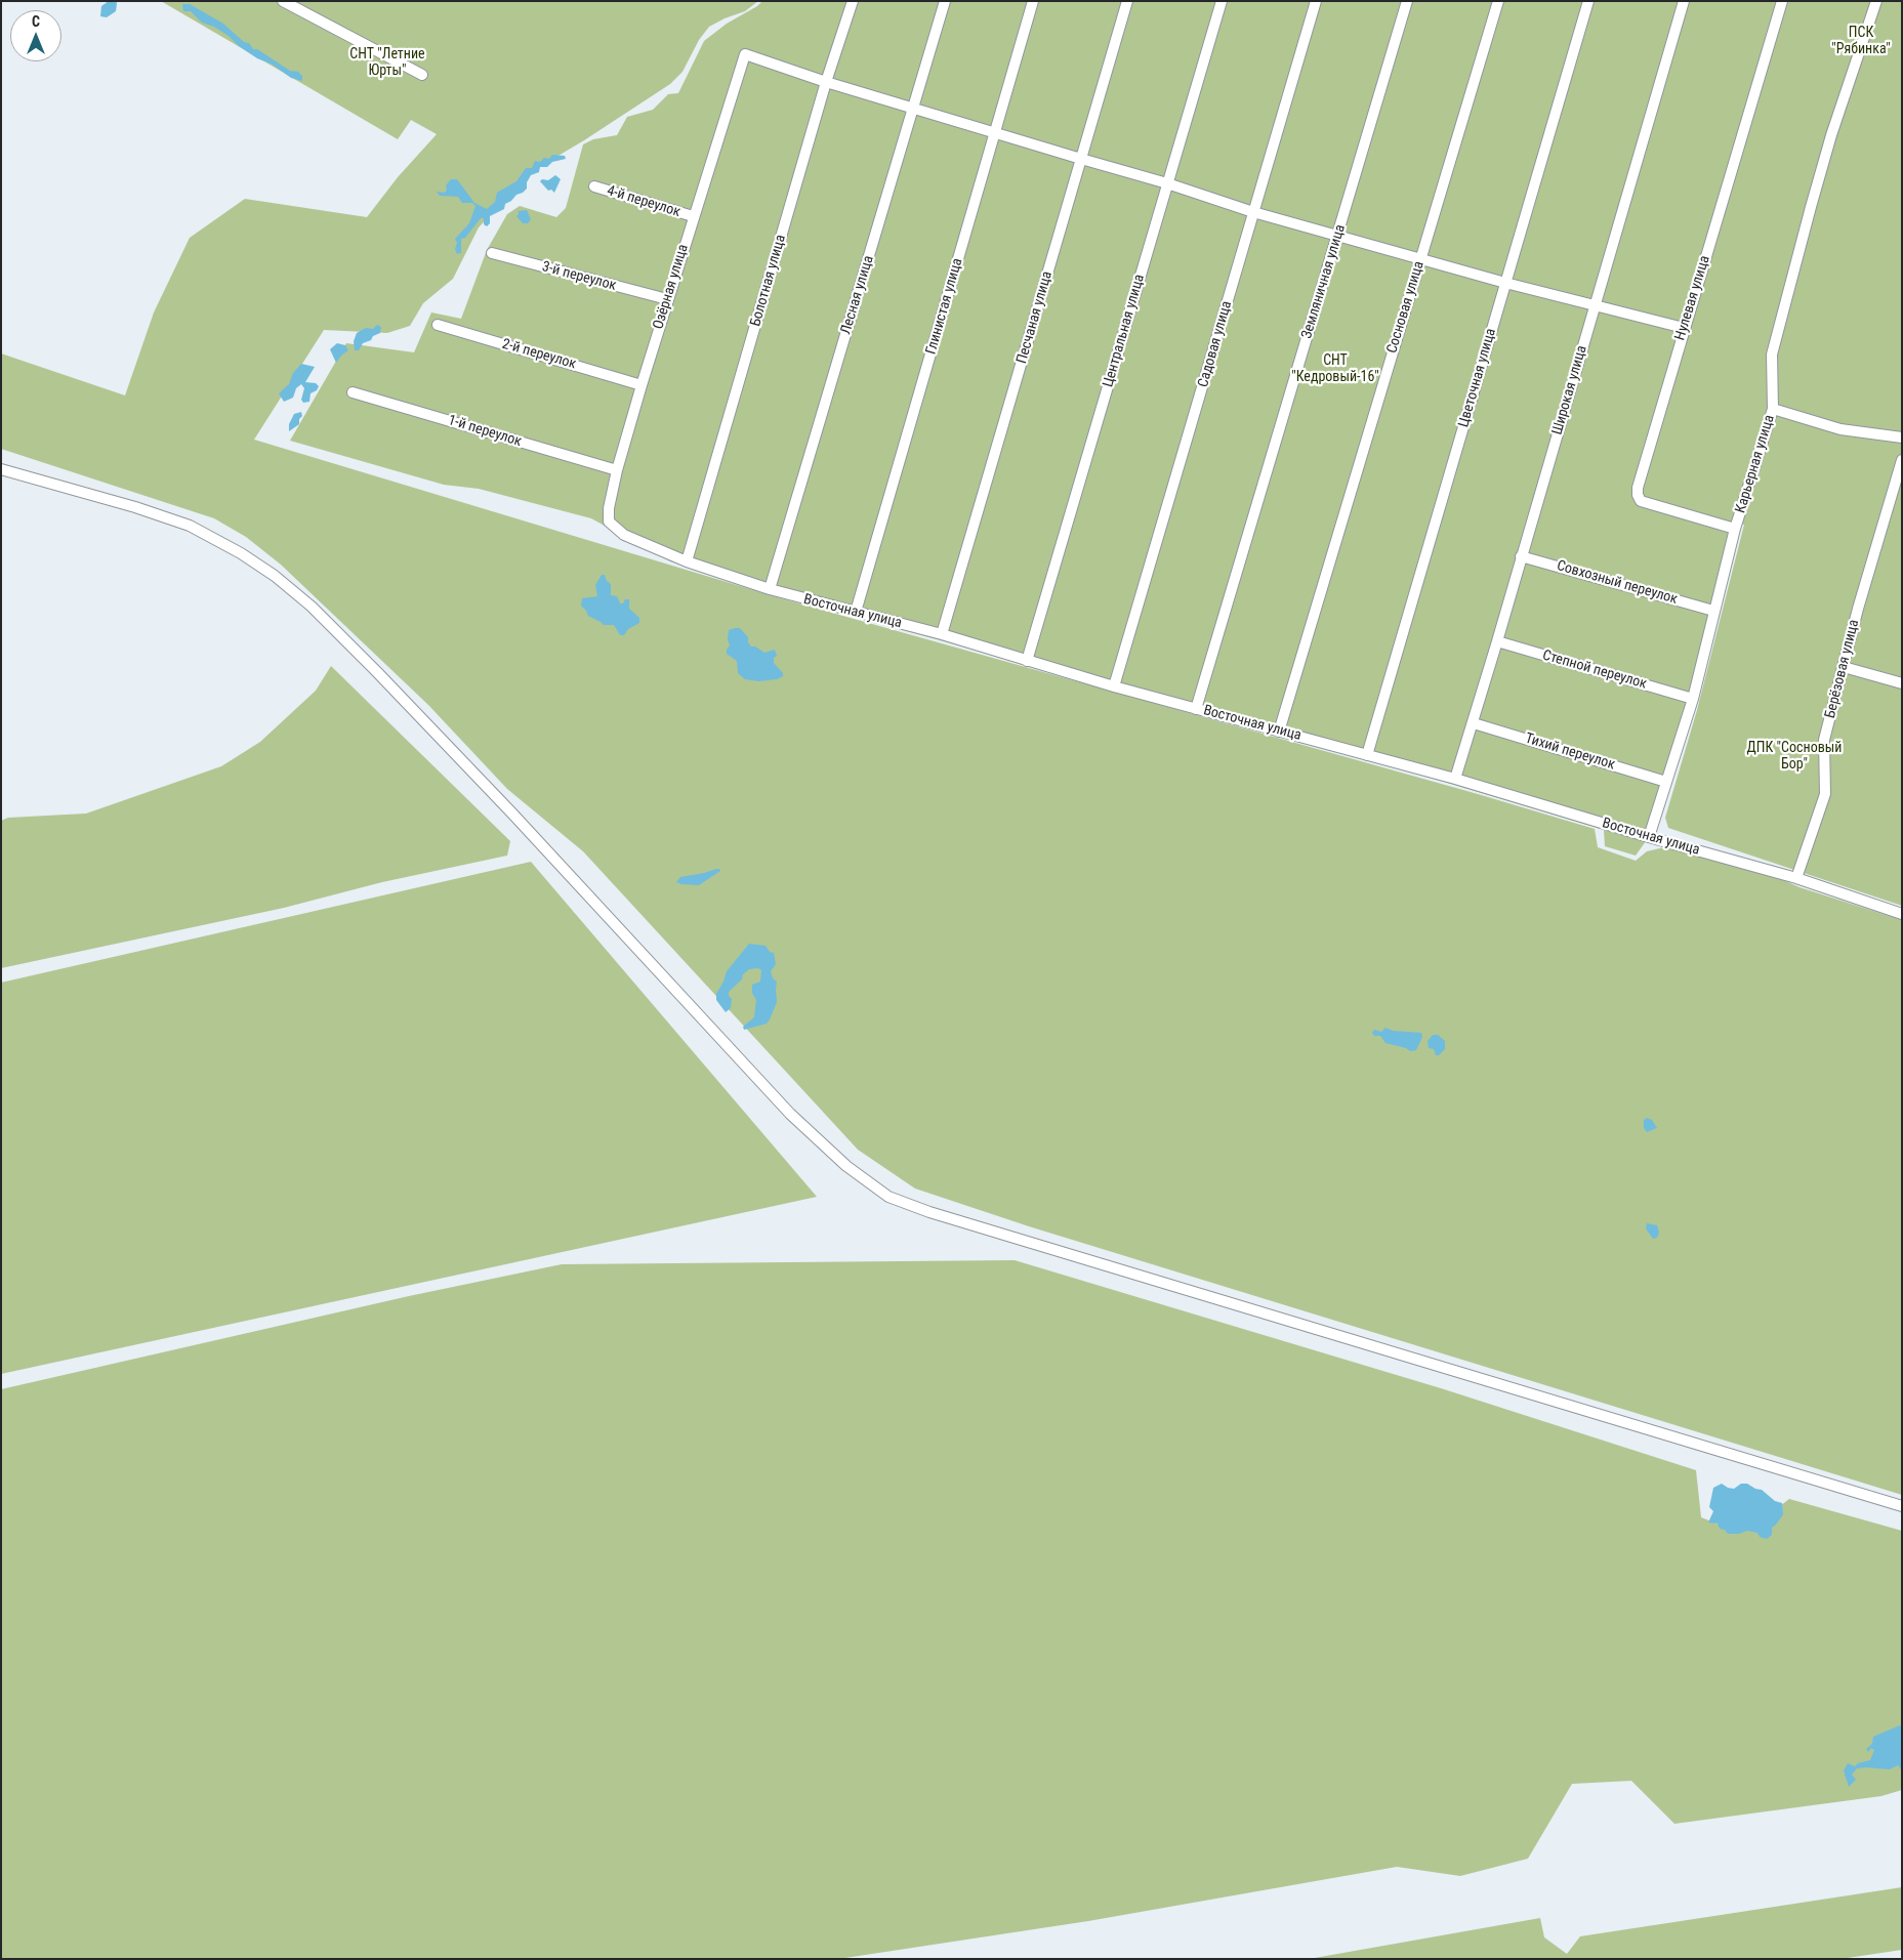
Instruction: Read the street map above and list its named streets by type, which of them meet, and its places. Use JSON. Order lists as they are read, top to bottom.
{
  "streets": {
    "street": [
      "4-й переулок",
      "3-й переулок",
      "Болотная улица",
      "Земляничная улица",
      "Озёрная улица",
      "Лесная улица",
      "Нулевая улица",
      "Глинистая улица",
      "Сосновая улица",
      "Песчаная улица",
      "Центральная улица",
      "Садовая улица",
      "2-й переулок",
      "Цветочная улица",
      "Широкая улица",
      "1-й переулок",
      "Карьерная улица",
      "Совхозный переулок",
      "Восточная улица",
      "Берёзовая улица",
      "Степной переулок",
      "Тихий переулок"
    ]
  },
  "crossings": [
    ["4-й переулок", "Озёрная улица"],
    ["3-й переулок", "Озёрная улица"],
    ["Болотная улица", "Озёрная улица"],
    ["Болотная улица", "Восточная улица"],
    ["Земляничная улица", "Восточная улица"],
    ["Озёрная улица", "2-й переулок"],
    ["Озёрная улица", "1-й переулок"],
    ["Озёрная улица", "Восточная улица"],
    ["Лесная улица", "Восточная улица"],
    ["Нулевая улица", "Карьерная улица"],
    ["Глинистая улица", "Восточная улица"],
    ["Сосновая улица", "Восточная улица"],
    ["Песчаная улица", "Восточная улица"],
    ["Центральная улица", "Восточная улица"],
    ["Садовая улица", "Восточная улица"],
    ["Цветочная улица", "Восточная улица"],
    ["Широкая улица", "Совхозный переулок"],
    ["Широкая улица", "Восточная улица"],
    ["Широкая улица", "Степной переулок"],
    ["Широкая улица", "Тихий переулок"],
    ["Карьерная улица", "Совхозный переулок"],
    ["Карьерная улица", "Восточная улица"],
    ["Карьерная улица", "Степной переулок"],
    ["Карьерная улица", "Тихий переулок"],
    ["Восточная улица", "Берёзовая улица"]
  ],
  "parks": [
    "ПСК \"Рябинка\"",
    "СНТ \"Летние Юрты\"",
    "СНТ \"Кедровый-16\"",
    "ДПК \"Сосновый Бор\""
  ],
  "north": "top"
}
